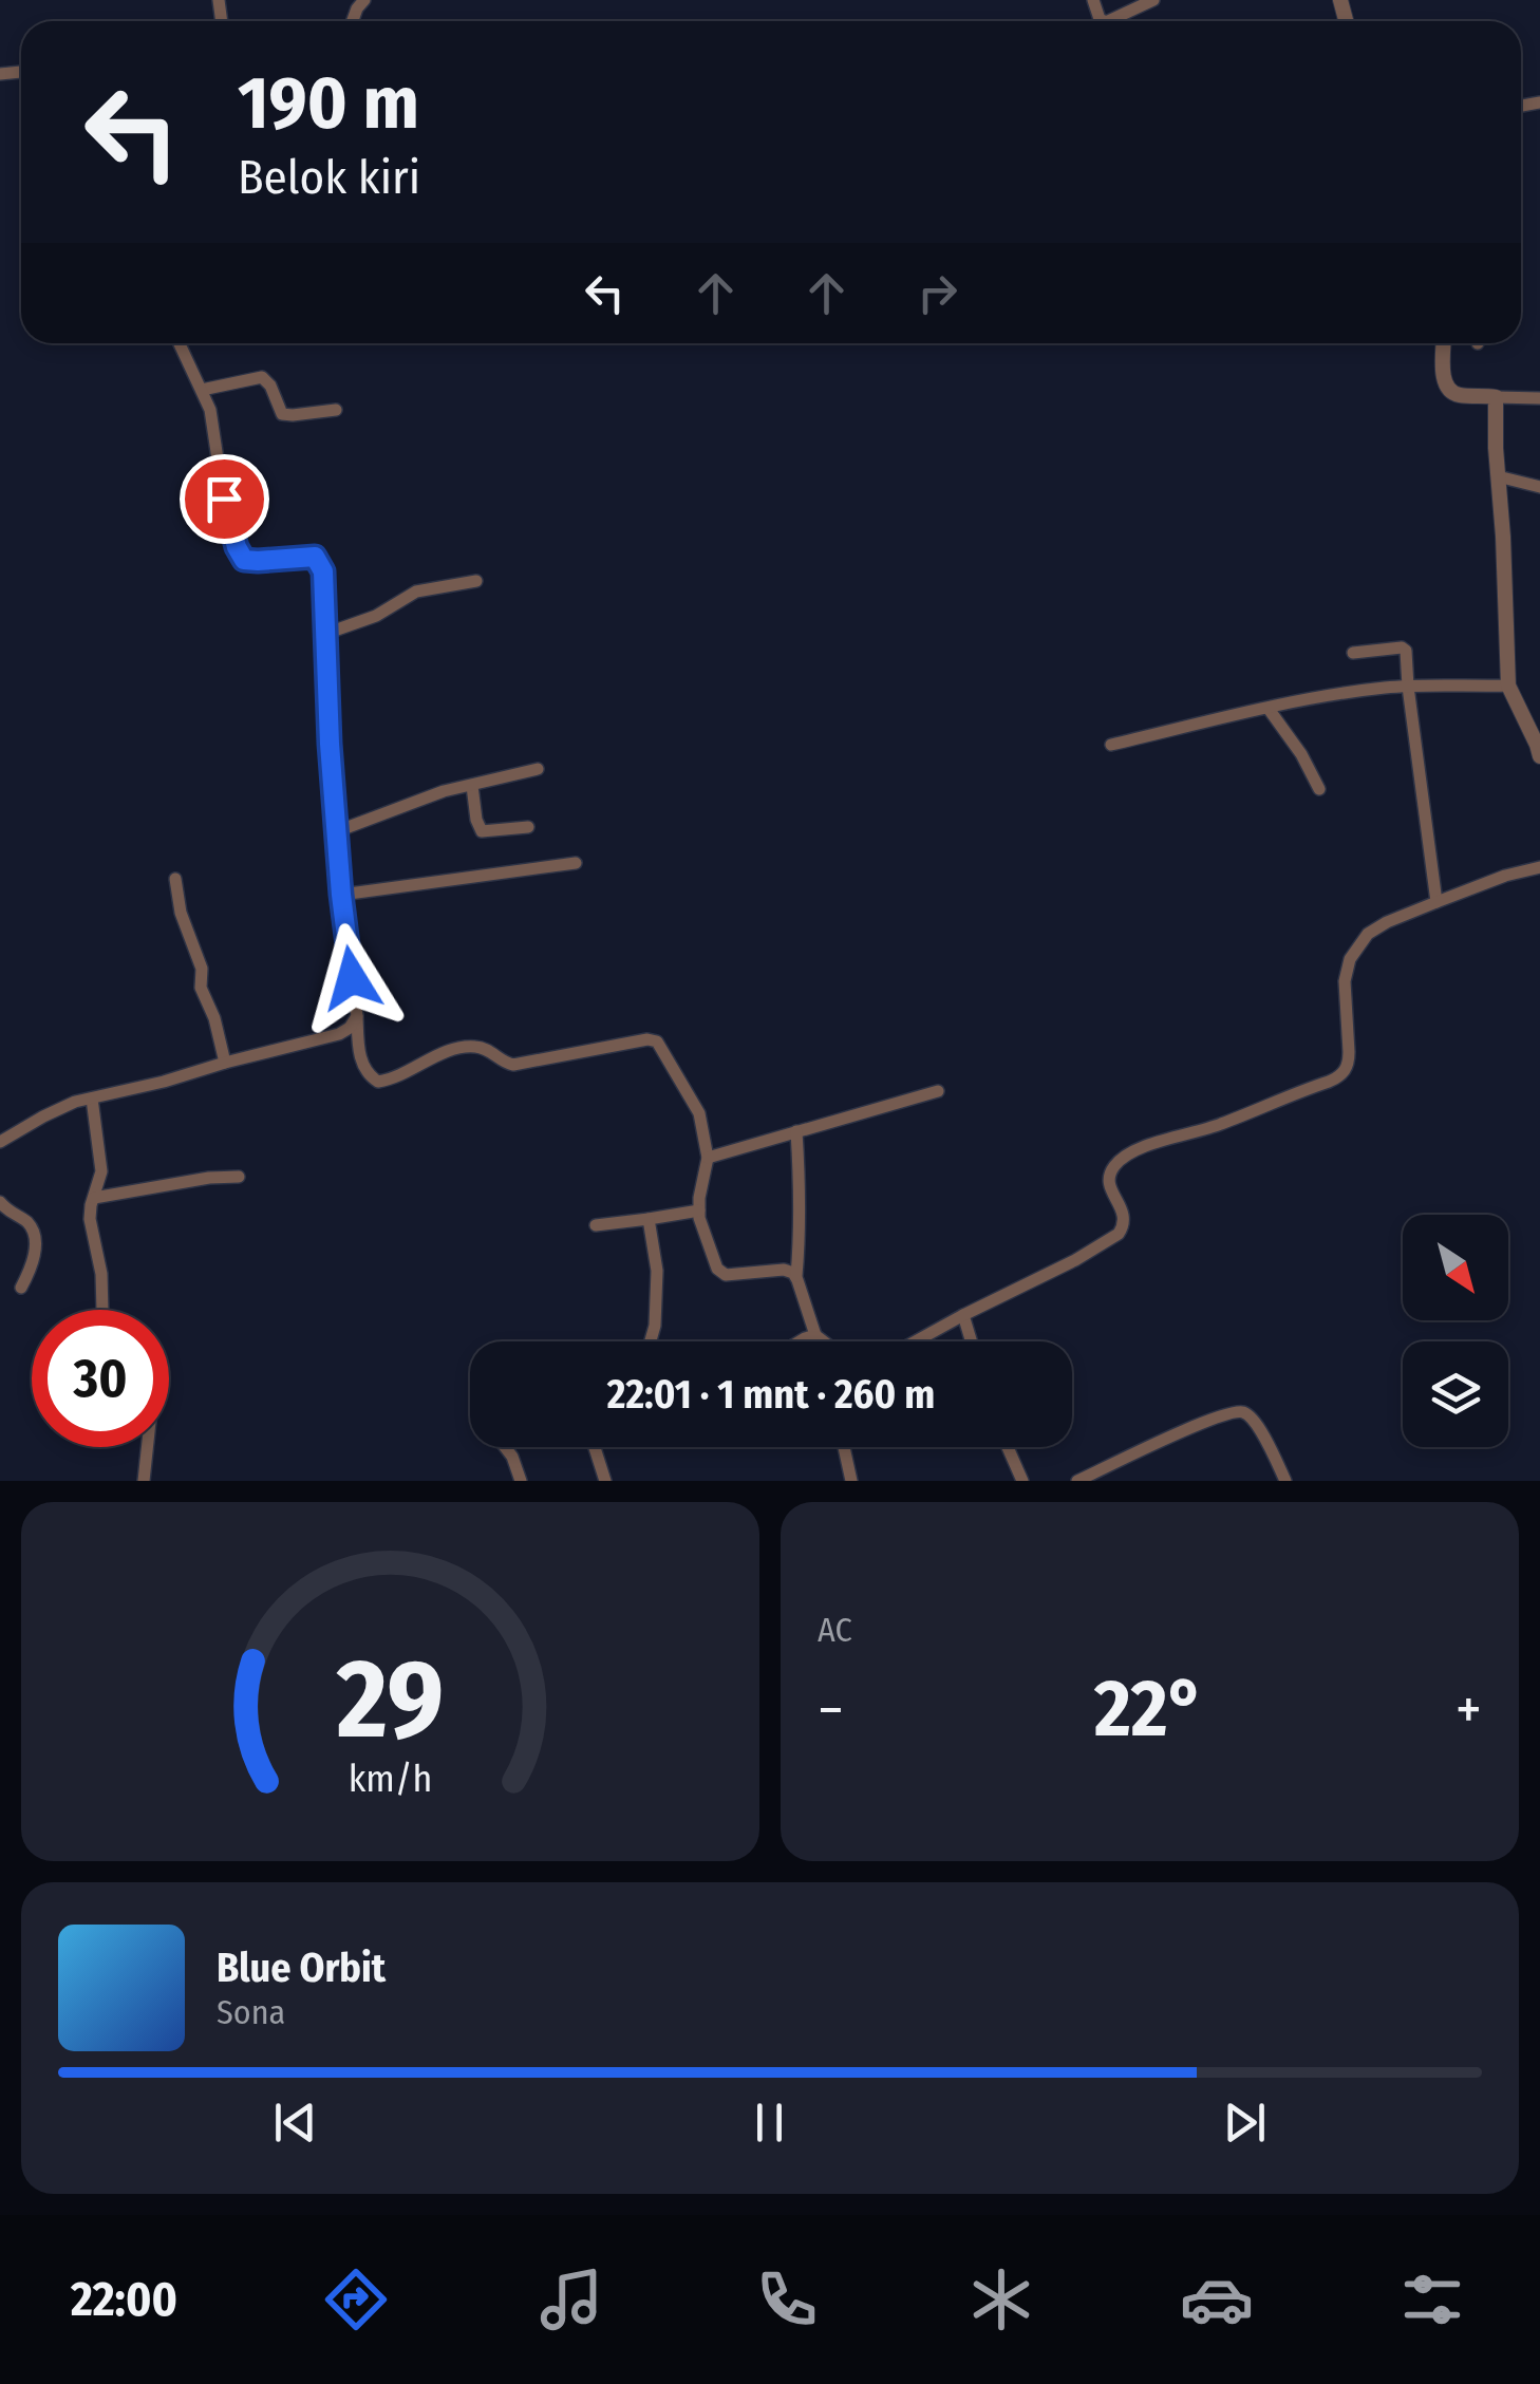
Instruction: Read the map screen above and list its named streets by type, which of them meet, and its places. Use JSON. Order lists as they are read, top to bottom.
{
  "north": "bottom right",
  "page": {
    "turn": ["190 m", "Belok kiri"],
    "limit": "30",
    "trip": "22:01 · 1 mnt · 260 m",
    "tile": "AC",
    "heat": ["−", "22°", "+"],
    "song": ["Blue Orbit", "Sona"],
    "tabs": "22:00",
    "gauge": ["29", "km/h"]
  }
}
